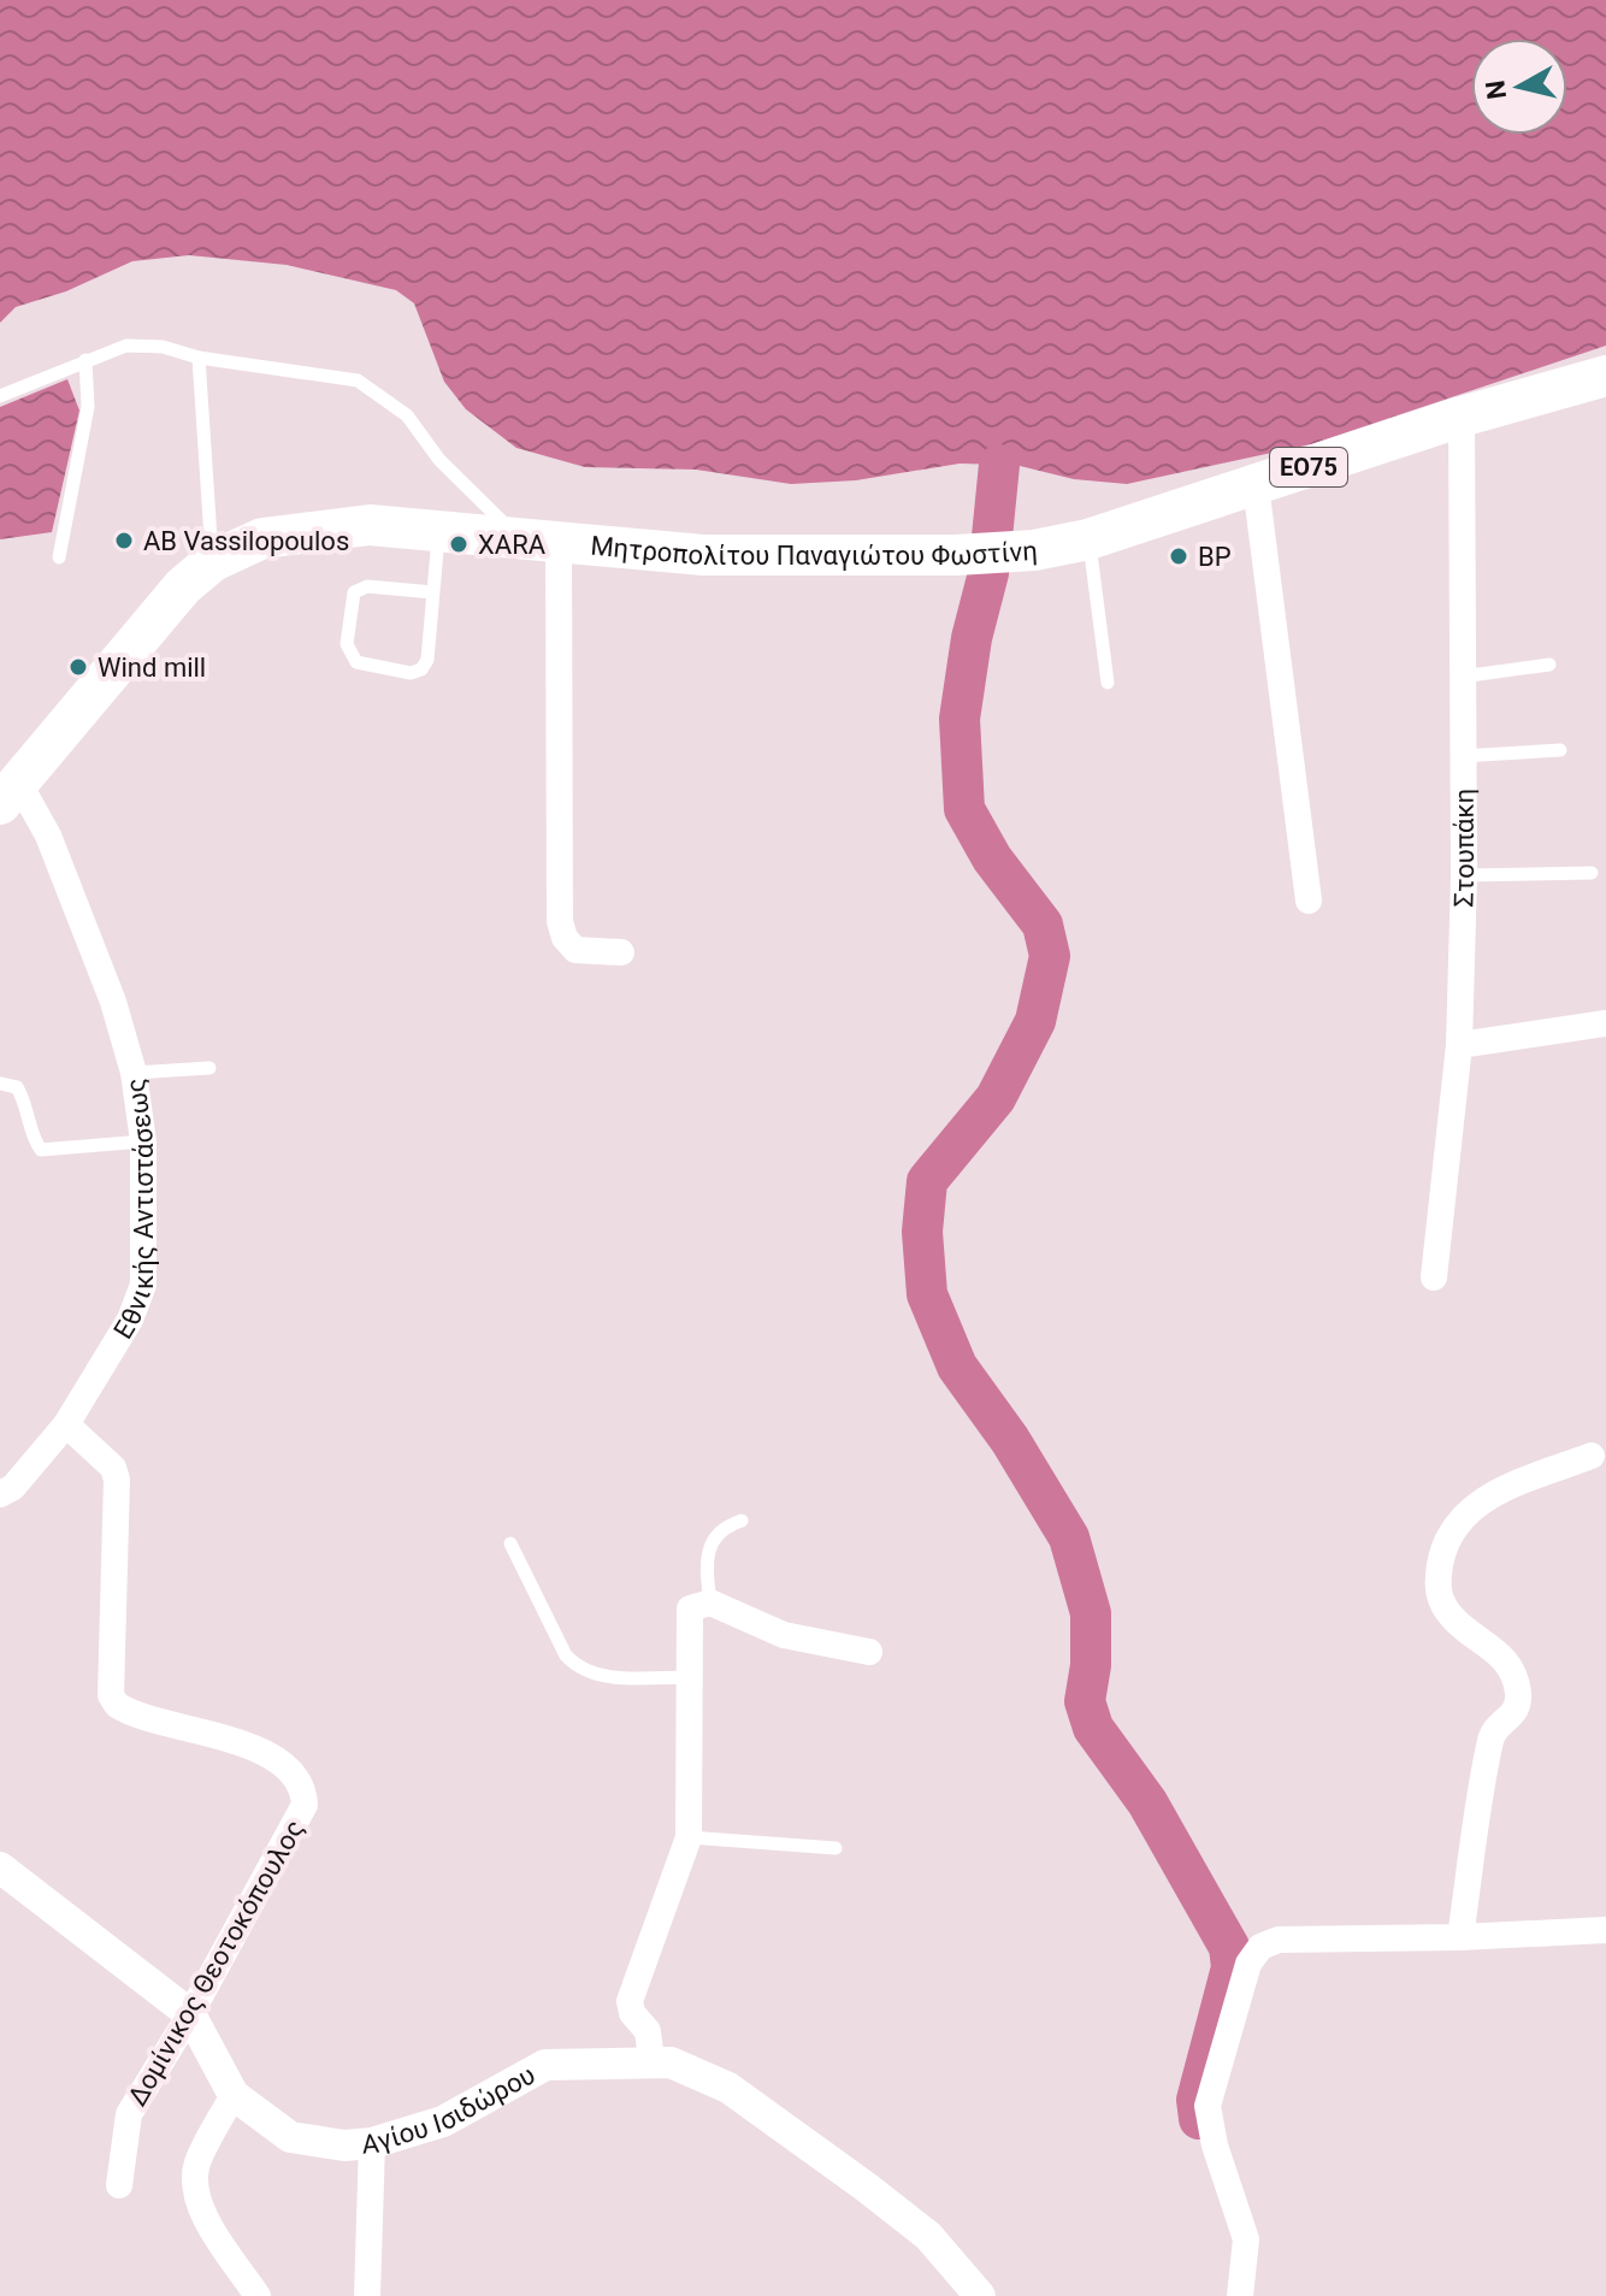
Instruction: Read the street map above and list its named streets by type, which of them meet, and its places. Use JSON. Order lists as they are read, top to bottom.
{
  "streets": {
    "main road": ["ΕΟ75", "Μητροπολίτου Παναγιώτου Φωστίνη"],
    "street": [
      "Στουπάκη",
      "Εθνικής Αντιστάσεως",
      "Δομίνικος Θεοτοκόπουλος",
      "Αγίου Ισιδώρου"
    ]
  },
  "crossings": [
    ["Μητροπολίτου Παναγιώτου Φωστίνη", "Στουπάκη"],
    ["Μητροπολίτου Παναγιώτου Φωστίνη", "Εθνικής Αντιστάσεως"],
    ["Εθνικής Αντιστάσεως", "Δομίνικος Θεοτοκόπουλος"],
    ["Δομίνικος Θεοτοκόπουλος", "Αγίου Ισιδώρου"]
  ],
  "places": [
    "AB Vassilopoulos",
    "XARA",
    "BP",
    "Wind mill"
  ],
  "north": "left"
}
